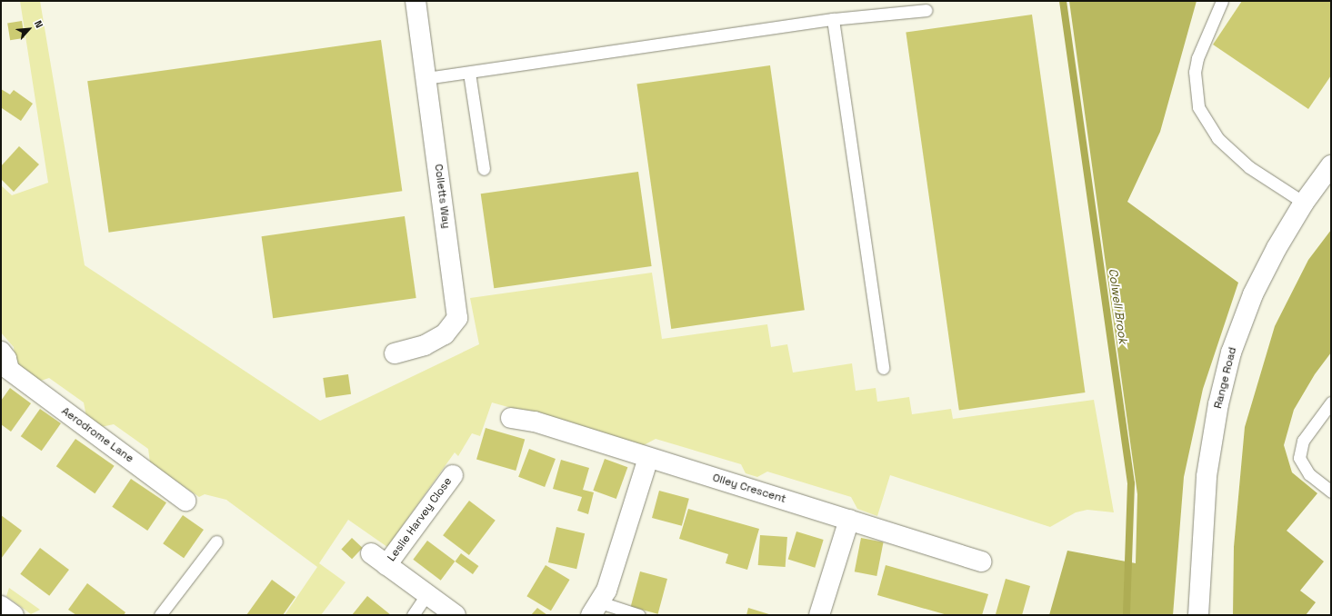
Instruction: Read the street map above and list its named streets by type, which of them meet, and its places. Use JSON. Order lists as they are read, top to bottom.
{
  "streets": {
    "street": [
      "Colletts Way",
      "Range Road",
      "Aerodrome Lane",
      "Olley Crescent",
      "Leslie Harvey Close"
    ]
  },
  "water": ["Colwell Brook"],
  "north": "top right"
}
